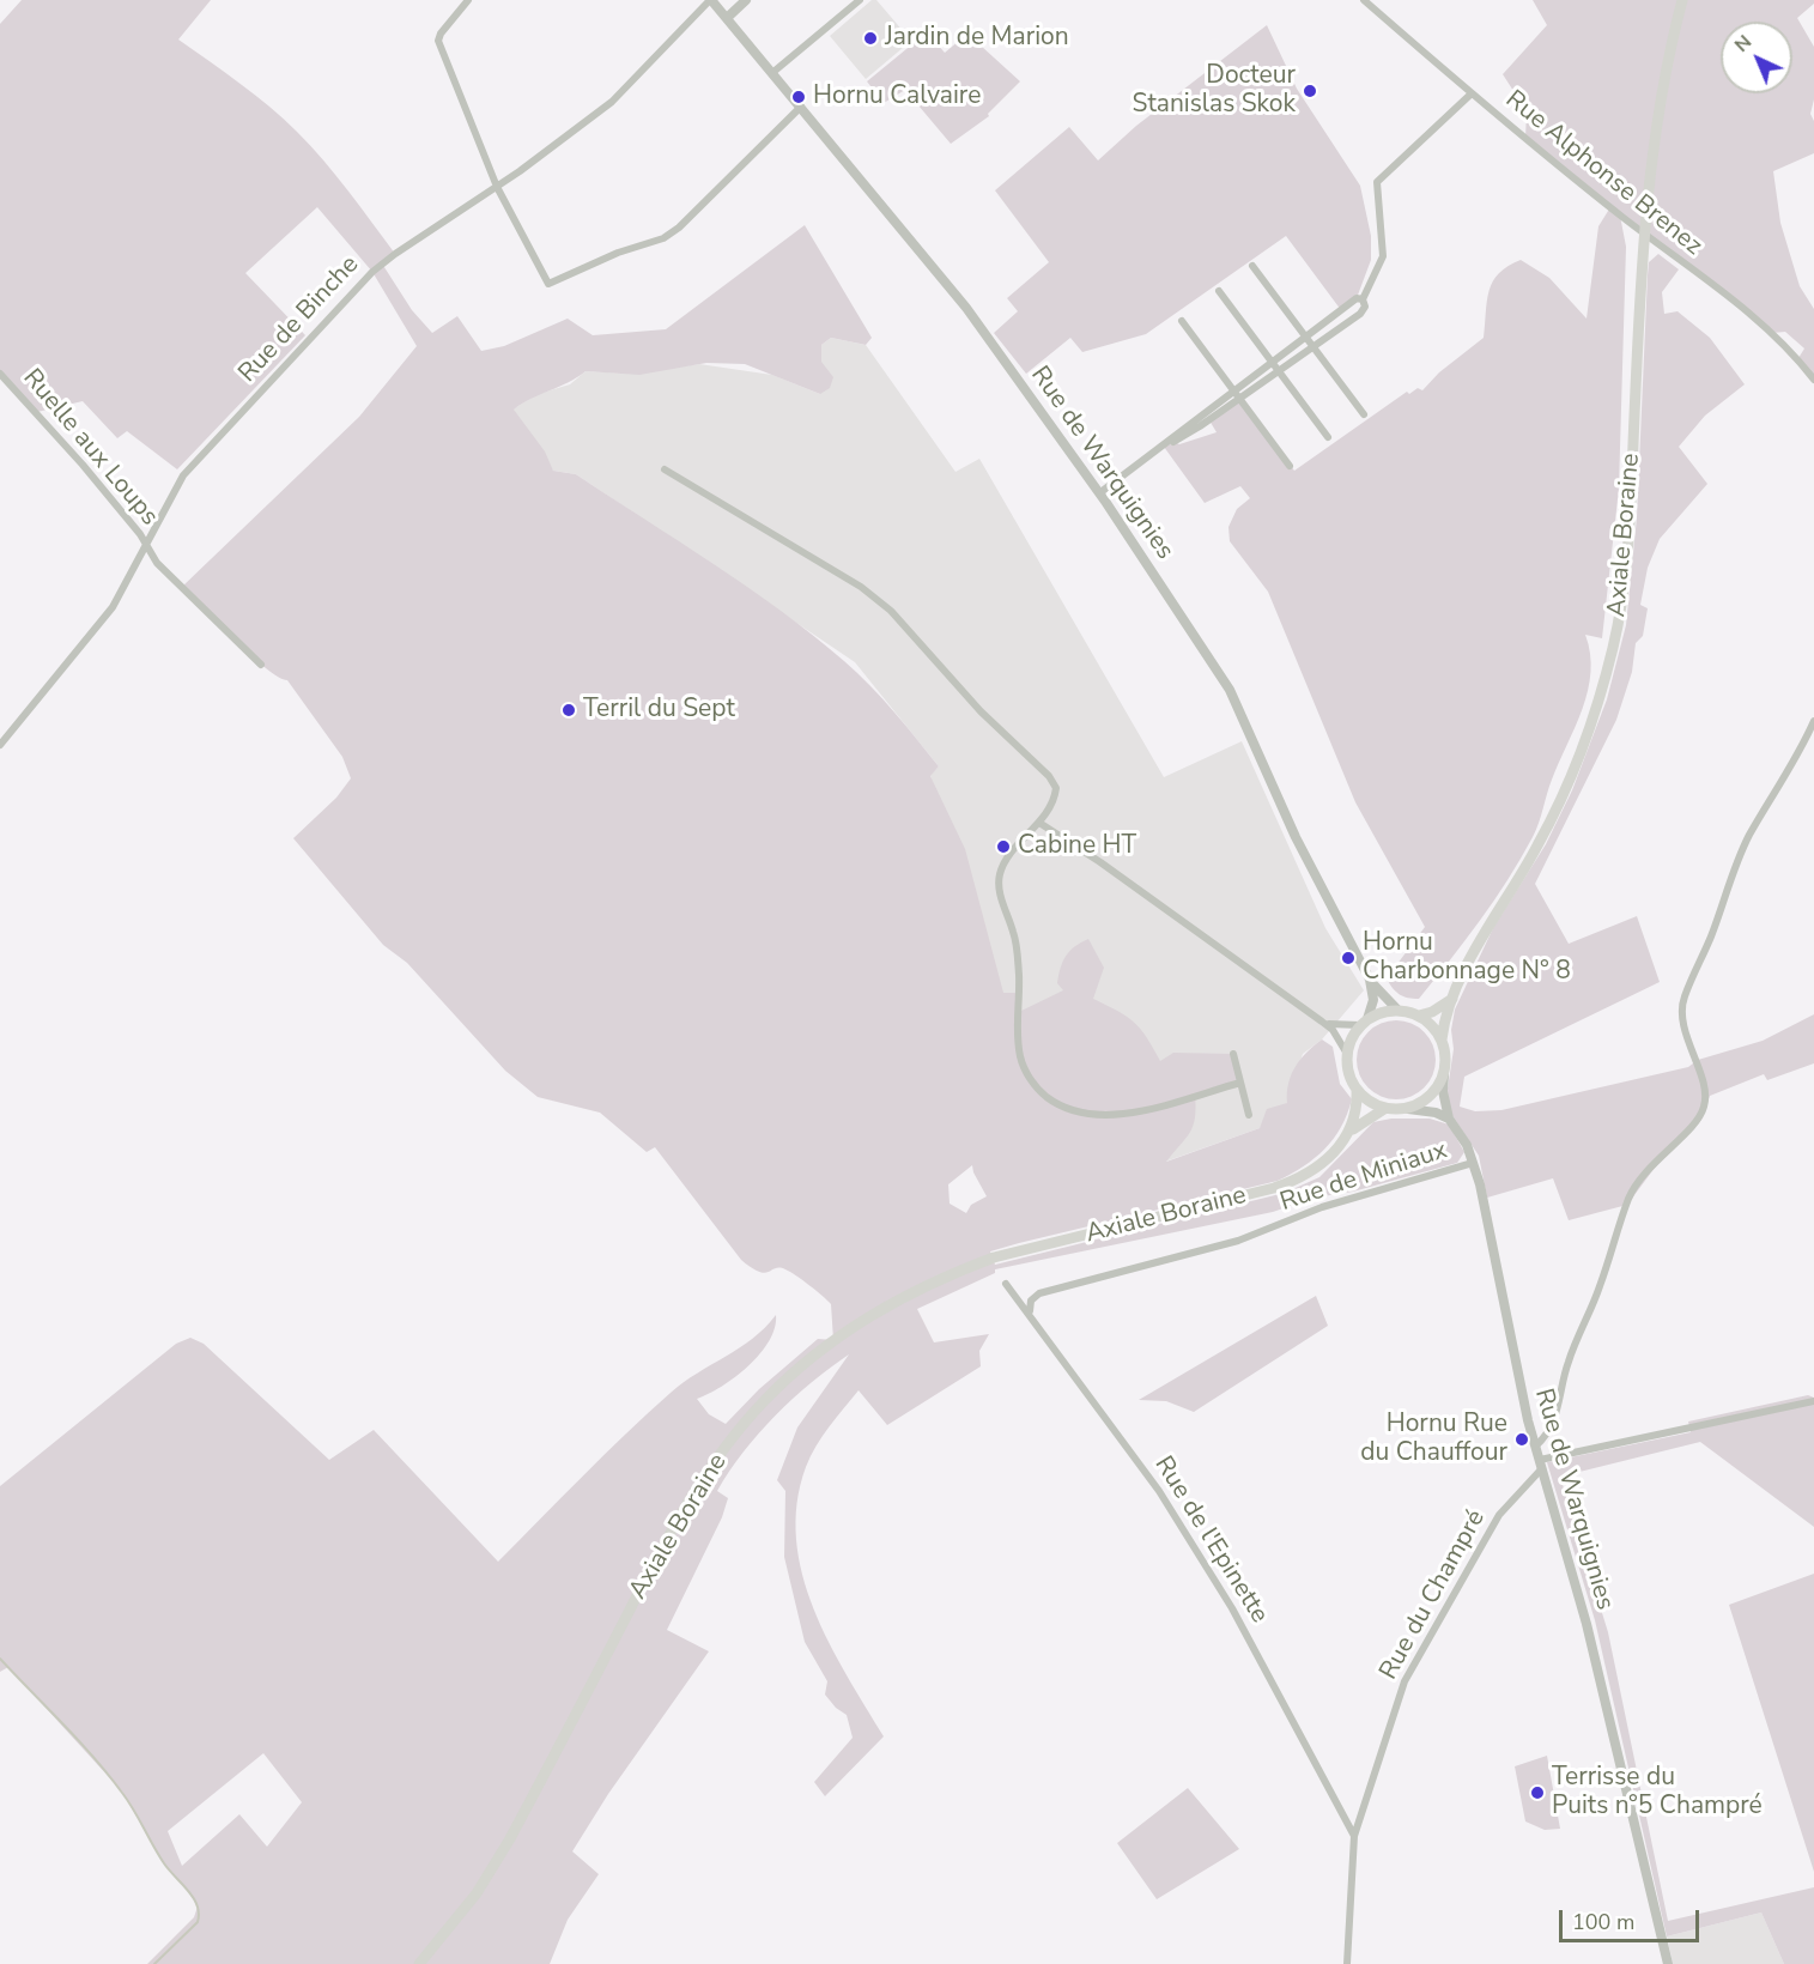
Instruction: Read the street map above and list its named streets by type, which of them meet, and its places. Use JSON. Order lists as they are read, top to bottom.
{
  "streets": {
    "main road": ["Axiale Boraine"],
    "street": [
      "Rue Alphonse Brenez",
      "Rue de Binche",
      "Ruelle aux Loups",
      "Rue de Warquignies",
      "Rue de Miniaux",
      "Rue de l'Epinette",
      "Rue du Champré"
    ]
  },
  "crossings": [
    ["Rue de Binche", "Ruelle aux Loups"],
    ["Rue de Binche", "Rue de Warquignies"],
    ["Rue de Warquignies", "Axiale Boraine"],
    ["Rue de Warquignies", "Rue de Miniaux"],
    ["Rue de Warquignies", "Rue du Champré"],
    ["Rue de Miniaux", "Rue de l'Epinette"],
    ["Rue de l'Epinette", "Rue du Champré"]
  ],
  "places": [
    "Jardin de Marion",
    "Docteur Stanislas Skok",
    "Hornu Calvaire",
    "Terril du Sept",
    "Cabine HT",
    "Hornu Charbonnage N° 8",
    "Hornu Rue du Chauffour",
    "Terrisse du Puits n°5 Champré"
  ],
  "scale_bar": "100 m",
  "north": "top left"
}
